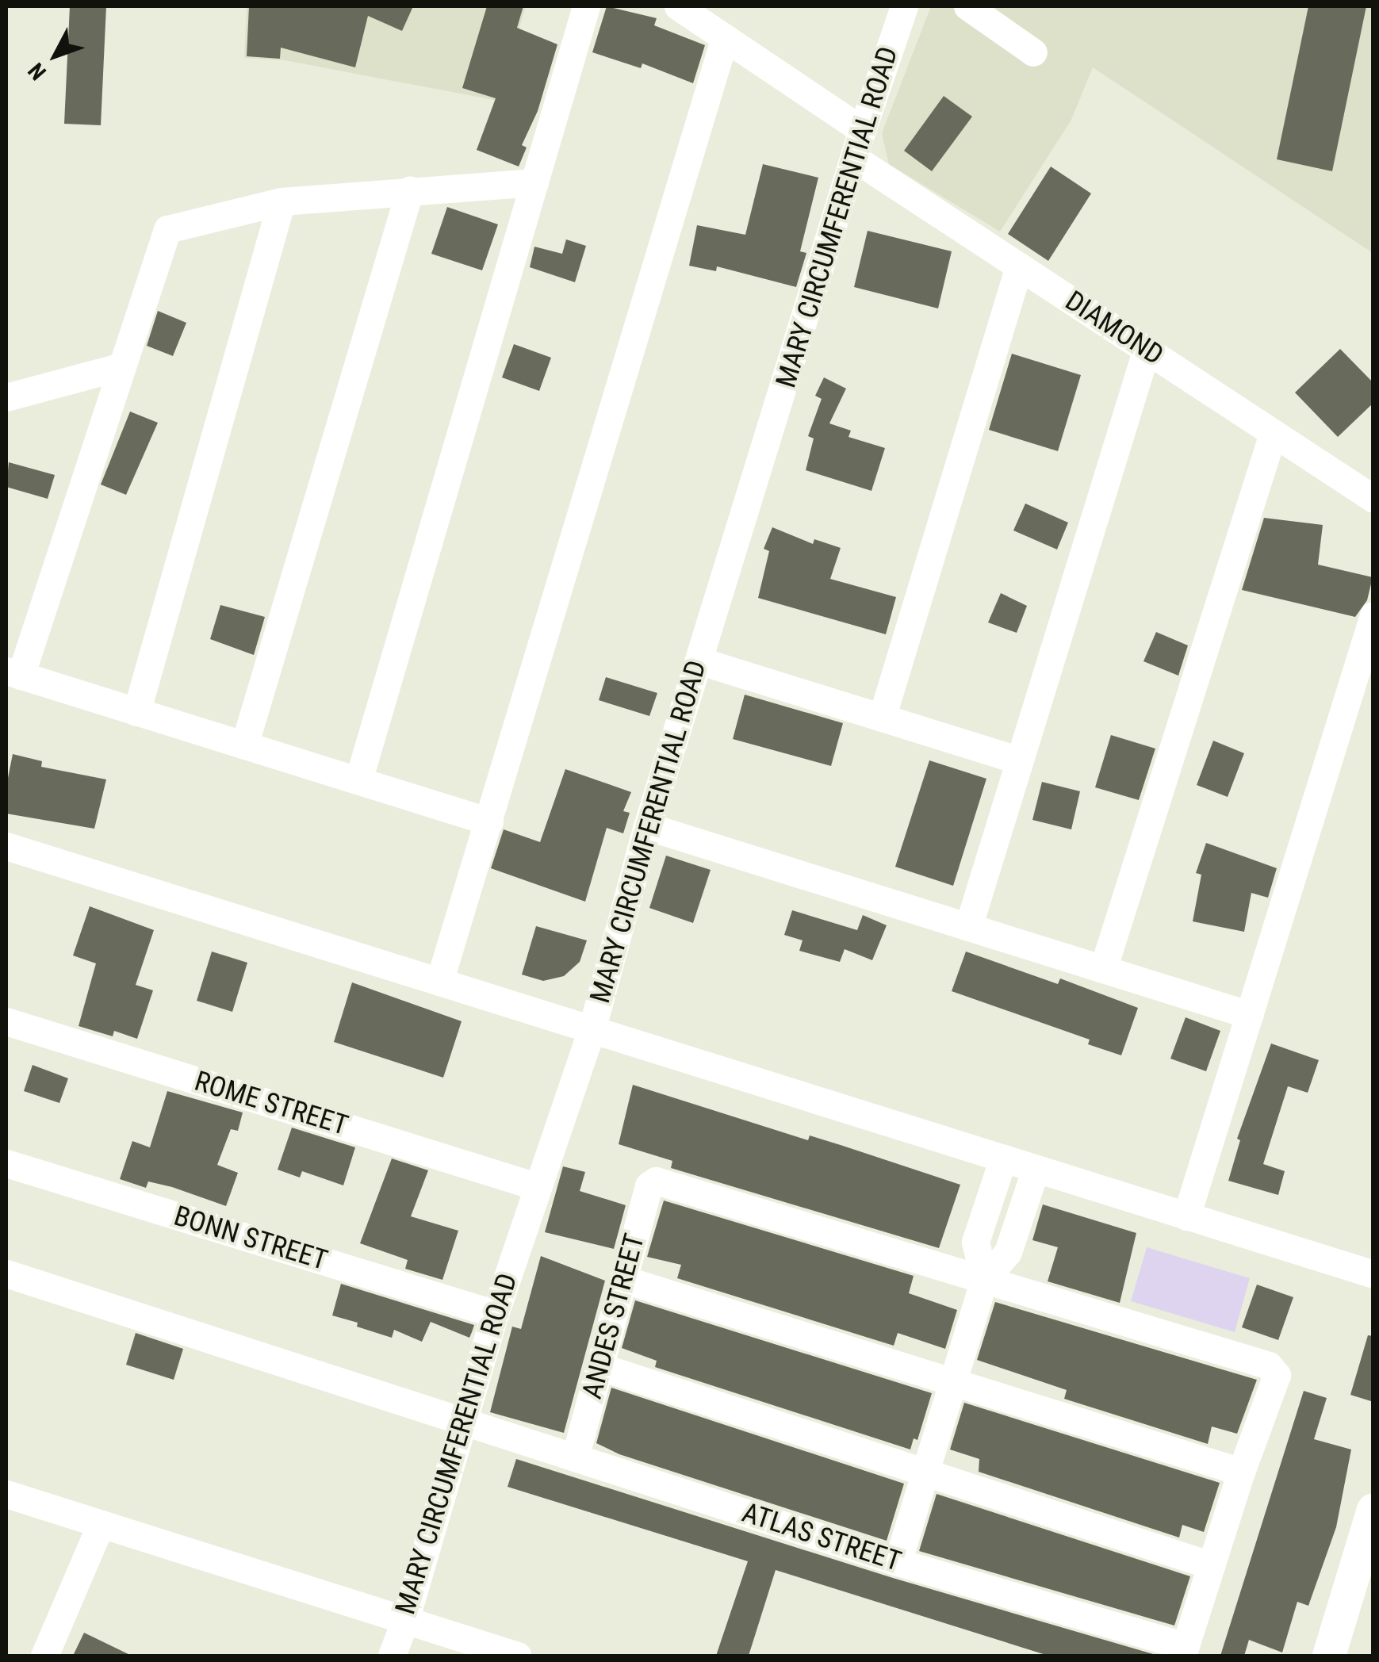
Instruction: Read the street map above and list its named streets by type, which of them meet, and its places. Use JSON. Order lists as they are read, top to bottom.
{
  "streets": {
    "street": [
      "MARY CIRCUMFERENTIAL ROAD",
      "DIAMOND",
      "ROME STREET",
      "BONN STREET",
      "ANDES STREET",
      "ATLAS STREET"
    ]
  },
  "crossings": [
    ["MARY CIRCUMFERENTIAL ROAD", "DIAMOND"],
    ["MARY CIRCUMFERENTIAL ROAD", "ROME STREET"],
    ["MARY CIRCUMFERENTIAL ROAD", "BONN STREET"],
    ["MARY CIRCUMFERENTIAL ROAD", "ATLAS STREET"],
    ["ANDES STREET", "ATLAS STREET"]
  ],
  "north": "bottom left"
}
